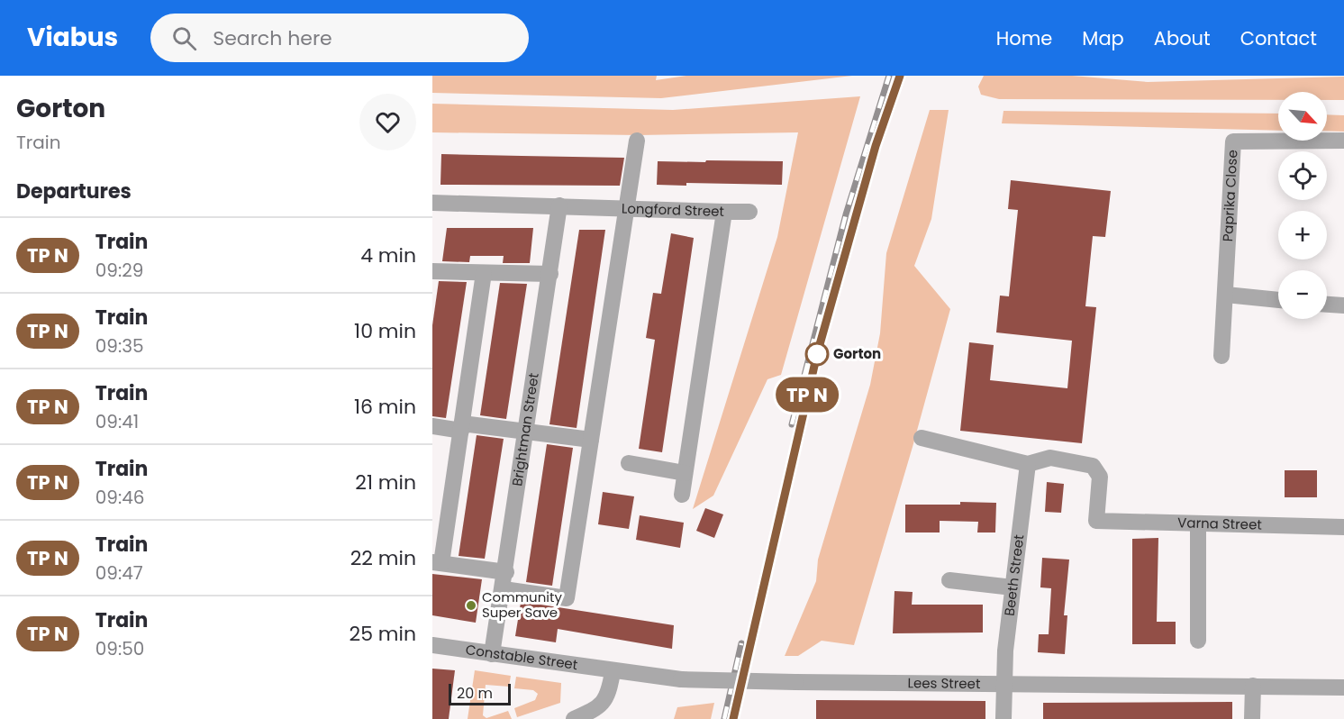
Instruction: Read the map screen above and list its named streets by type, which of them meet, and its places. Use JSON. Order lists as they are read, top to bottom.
{
  "streets": {
    "street": [
      "Paprika Close",
      "Longford Street",
      "Brightman Street",
      "Varna Street",
      "Beeth Street",
      "Constable Street",
      "Lees Street"
    ]
  },
  "crossings": [
    ["Longford Street", "Brightman Street"],
    ["Brightman Street", "Constable Street"],
    ["Varna Street", "Beeth Street"],
    ["Beeth Street", "Lees Street"],
    ["Constable Street", "Lees Street"]
  ],
  "places": ["Gorton", "Community Super Save"],
  "scale_bar": "20 m",
  "north": "bottom right",
  "page": {
    "header": "Viabus",
    "search": "Search here",
    "nav": [
      "Home",
      "Map",
      "About",
      "Contact"
    ],
    "heading": [
      ["Gorton", "Train"],
      "Departures"
    ],
    "on_map": "TP N",
    "map_buttons": ["+", "−"],
    "list": [
      {
        "mark": "TP N",
        "name": "Train",
        "note": "09:29",
        "value": "4 min"
      },
      {
        "mark": "TP N",
        "name": "Train",
        "note": "09:35",
        "value": "10 min"
      },
      {
        "mark": "TP N",
        "name": "Train",
        "note": "09:41",
        "value": "16 min"
      },
      {
        "mark": "TP N",
        "name": "Train",
        "note": "09:46",
        "value": "21 min"
      },
      {
        "mark": "TP N",
        "name": "Train",
        "note": "09:47",
        "value": "22 min"
      },
      {
        "mark": "TP N",
        "name": "Train",
        "note": "09:50",
        "value": "25 min"
      }
    ],
    "scale": "20 m"
  }
}
